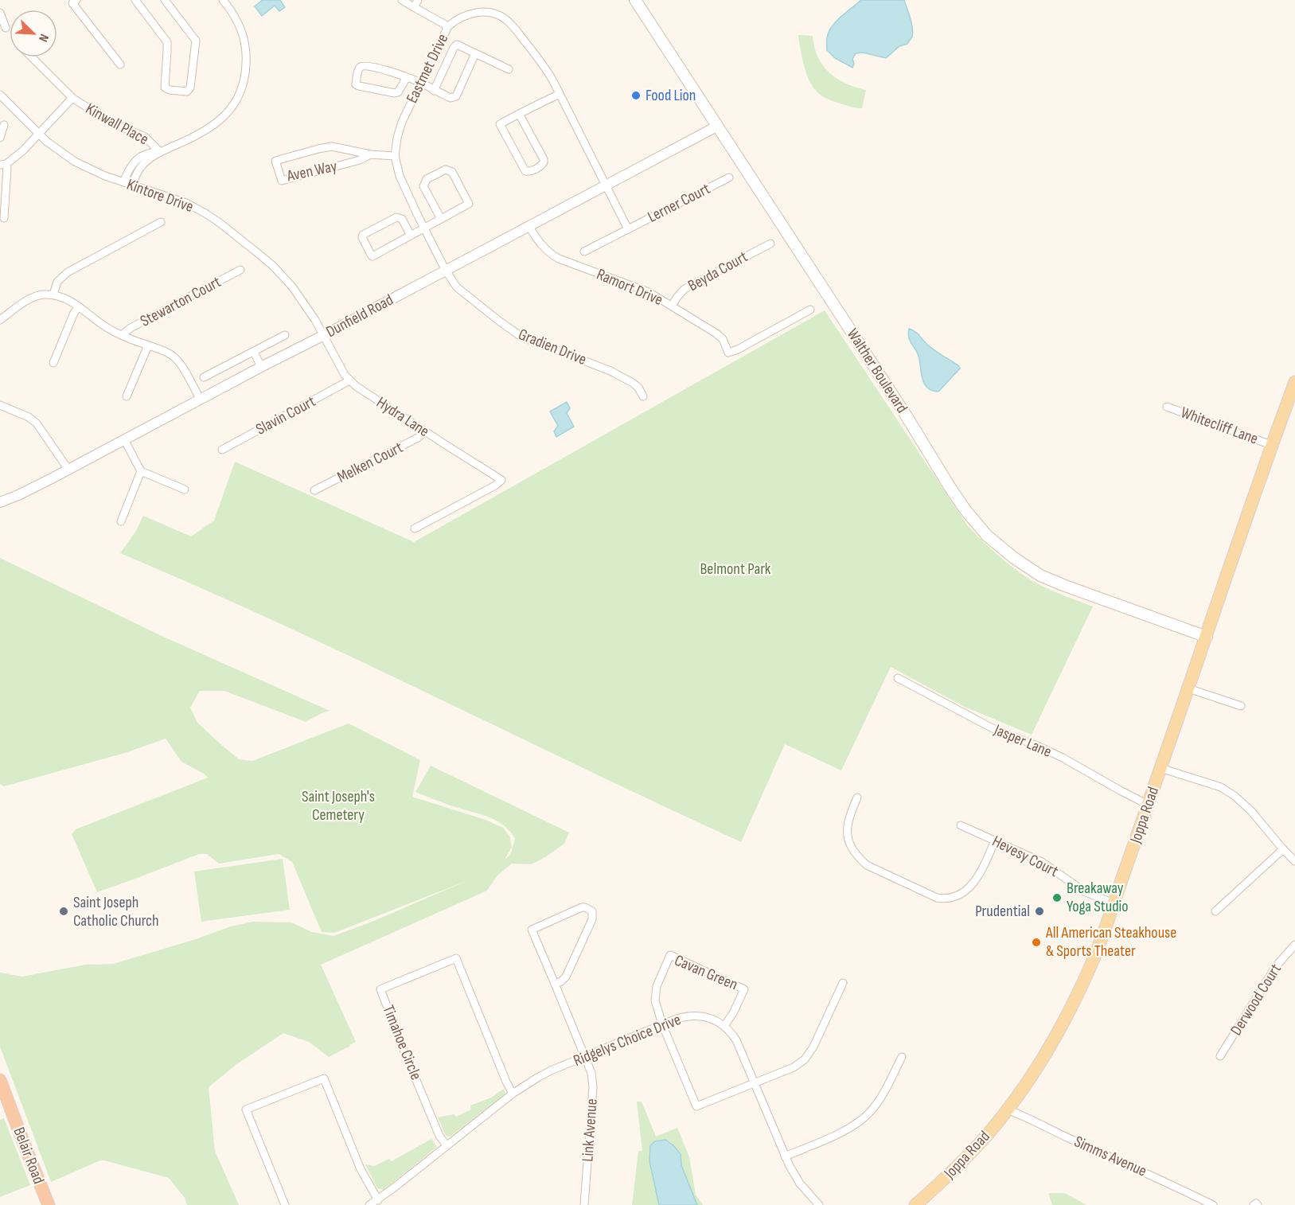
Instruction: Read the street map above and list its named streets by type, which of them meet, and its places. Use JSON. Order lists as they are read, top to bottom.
{
  "streets": {
    "highway": ["Belair Road"],
    "main road": ["Walther Boulevard", "Joppa Road"],
    "street": [
      "Eastmet Drive",
      "Kinwall Place",
      "Aven Way",
      "Kintore Drive",
      "Lerner Court",
      "Beyda Court",
      "Ramort Drive",
      "Stewarton Court",
      "Dunfield Road",
      "Gradien Drive",
      "Slavin Court",
      "Hydra Lane",
      "Whitecliff Lane",
      "Melken Court",
      "Jasper Lane",
      "Hevesy Court",
      "Cavan Green",
      "Derwood Court",
      "Ridgelys Choice Drive",
      "Timahoe Circle",
      "Link Avenue",
      "Simms Avenue"
    ]
  },
  "crossings": [
    ["Eastmet Drive", "Aven Way"],
    ["Eastmet Drive", "Dunfield Road"],
    ["Eastmet Drive", "Gradien Drive"],
    ["Kinwall Place", "Kintore Drive"],
    ["Kintore Drive", "Dunfield Road"],
    ["Kintore Drive", "Hydra Lane"],
    ["Beyda Court", "Ramort Drive"],
    ["Ramort Drive", "Dunfield Road"],
    ["Dunfield Road", "Gradien Drive"],
    ["Dunfield Road", "Walther Boulevard"],
    ["Dunfield Road", "Hydra Lane"],
    ["Walther Boulevard", "Joppa Road"],
    ["Slavin Court", "Hydra Lane"],
    ["Hydra Lane", "Melken Court"],
    ["Whitecliff Lane", "Joppa Road"],
    ["Jasper Lane", "Joppa Road"],
    ["Joppa Road", "Hevesy Court"],
    ["Joppa Road", "Simms Avenue"],
    ["Cavan Green", "Ridgelys Choice Drive"],
    ["Ridgelys Choice Drive", "Timahoe Circle"],
    ["Ridgelys Choice Drive", "Link Avenue"]
  ],
  "parks": ["Belmont Park", "Saint Joseph's Cemetery"],
  "places": [
    "Food Lion",
    "Breakaway Yoga Studio",
    "Saint Joseph Catholic Church",
    "Prudential",
    "All American Steakhouse & Sports Theater"
  ],
  "north": "bottom right"
}
